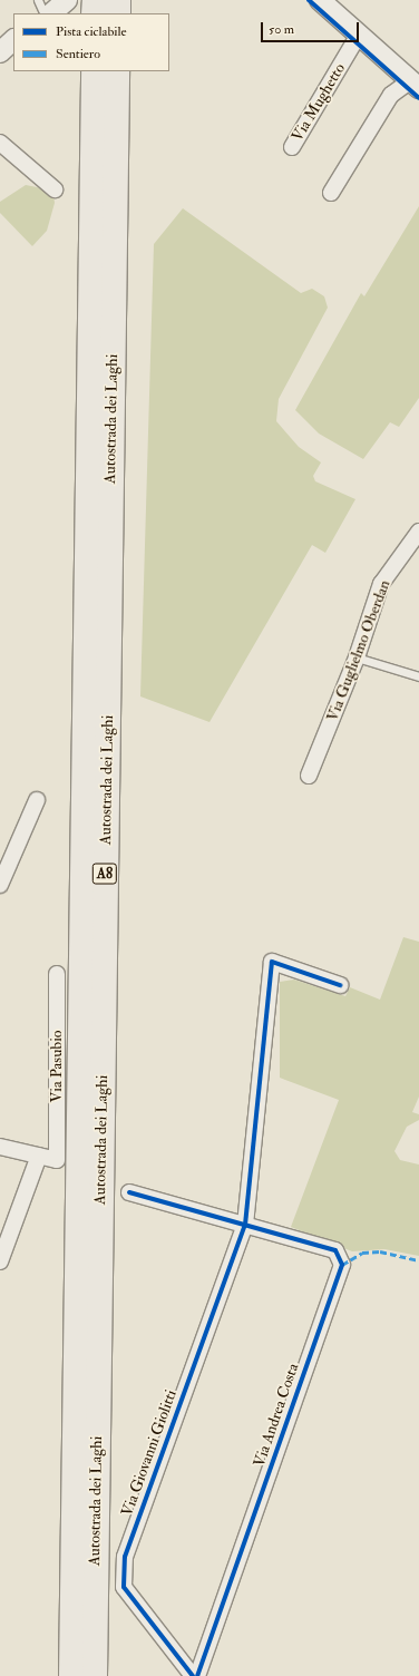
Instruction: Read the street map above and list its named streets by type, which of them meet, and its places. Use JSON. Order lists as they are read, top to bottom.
{
  "streets": {
    "highway": ["Autostrada dei Laghi", "A8"],
    "street": [
      "Via Mughetto",
      "Via Guglielmo Oberdan",
      "Via Pasubio",
      "Via Andrea Costa",
      "Via Giovanni Giolitti"
    ]
  },
  "crossings": [
    ["Via Andrea Costa", "Via Giovanni Giolitti"]
  ],
  "legend": ["Pista ciclabile", "Sentiero"],
  "scale_bar": "50 m"
}
